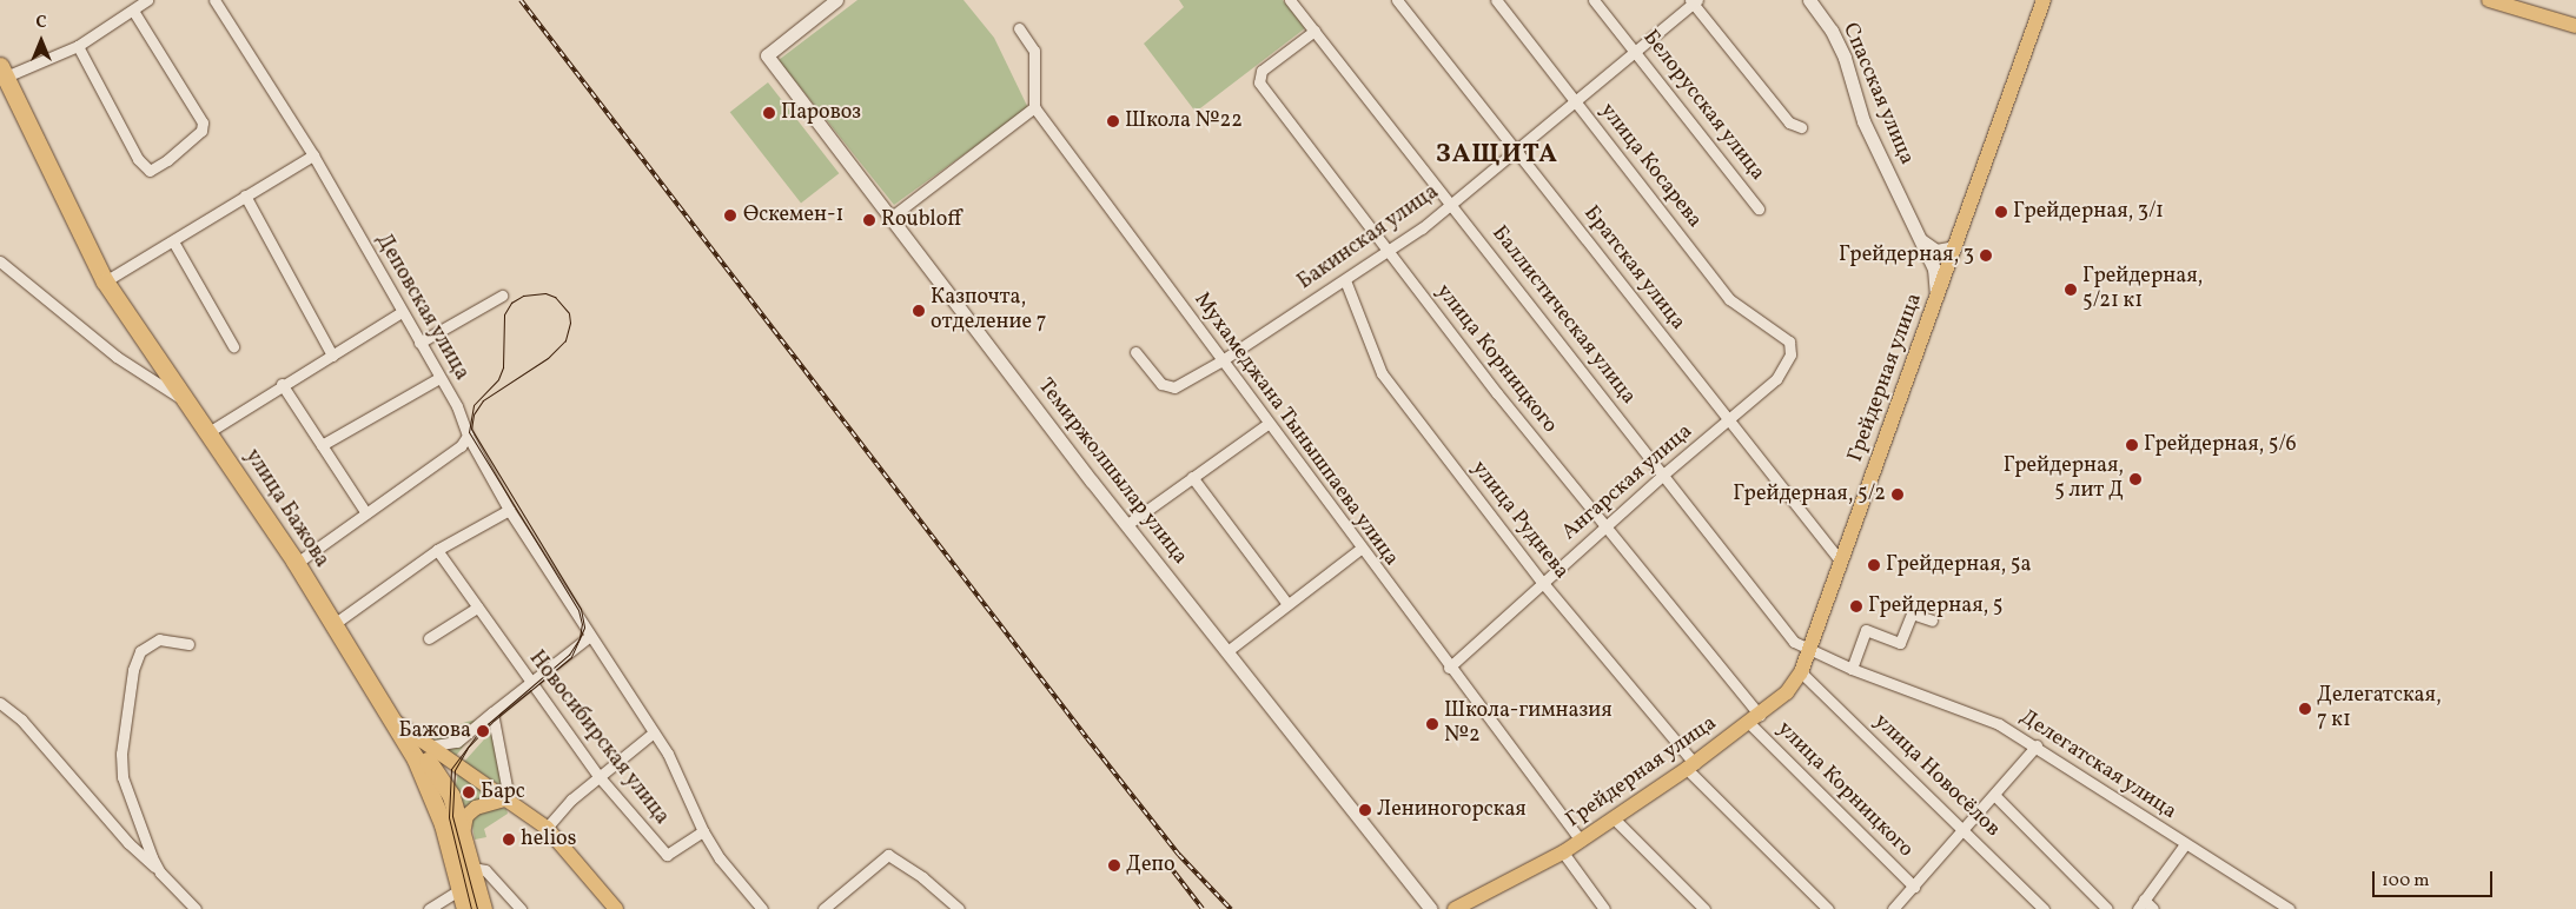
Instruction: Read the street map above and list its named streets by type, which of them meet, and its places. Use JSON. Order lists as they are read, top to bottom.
{
  "streets": {
    "highway": ["улица Бажова"],
    "main road": ["Грейдерная улица"],
    "street": [
      "Спасская улица",
      "Белорусская улица",
      "улица Косарева",
      "Бакинская улица",
      "Братская улица",
      "Деповская улица",
      "Баллистическая улица",
      "улица Корницкого",
      "Мухамеджана Тынышпаева улица",
      "Темиржолшылар улица",
      "Ангарская улица",
      "улица Руднева",
      "Новосибирская улица",
      "Делегатская улица",
      "улица Новосёлов"
    ]
  },
  "crossings": [
    ["Спасская улица", "Грейдерная улица"],
    ["Белорусская улица", "Бакинская улица"],
    ["улица Косарева", "Бакинская улица"],
    ["улица Косарева", "Ангарская улица"],
    ["Бакинская улица", "Братская улица"],
    ["Бакинская улица", "Баллистическая улица"],
    ["Бакинская улица", "улица Корницкого"],
    ["Бакинская улица", "Мухамеджана Тынышпаева улица"],
    ["Бакинская улица", "улица Руднева"],
    ["Братская улица", "Грейдерная улица"],
    ["Братская улица", "Ангарская улица"],
    ["Деповская улица", "Новосибирская улица"],
    ["Баллистическая улица", "улица Корницкого"],
    ["Баллистическая улица", "Грейдерная улица"],
    ["Баллистическая улица", "Ангарская улица"],
    ["Баллистическая улица", "Делегатская улица"],
    ["улица Корницкого", "Грейдерная улица"],
    ["улица Корницкого", "Ангарская улица"],
    ["Грейдерная улица", "Мухамеджана Тынышпаева улица"],
    ["Грейдерная улица", "улица Руднева"],
    ["Грейдерная улица", "Делегатская улица"],
    ["Грейдерная улица", "улица Новосёлов"],
    ["Мухамеджана Тынышпаева улица", "Ангарская улица"],
    ["Ангарская улица", "улица Руднева"]
  ],
  "districts": ["ЗАЩИТА"],
  "places": [
    "Паровоз",
    "Школа №22",
    "Грейдерная, 3/1",
    "Өскемен-1",
    "Roubloff",
    "Грейдерная, 3",
    "Грейдерная, 5/21 к1",
    "Казпочта, отделение 7",
    "Грейдерная, 5/6",
    "Грейдерная, 5 лит Д",
    "Грейдерная, 5/2",
    "Грейдерная, 5а",
    "Грейдерная, 5",
    "Делегатская, 7 к1",
    "Школа-гимназия №2",
    "Бажова",
    "Барс",
    "Лениногорская",
    "helios",
    "Депо"
  ],
  "scale_bar": "100 m",
  "north": "top"
}
